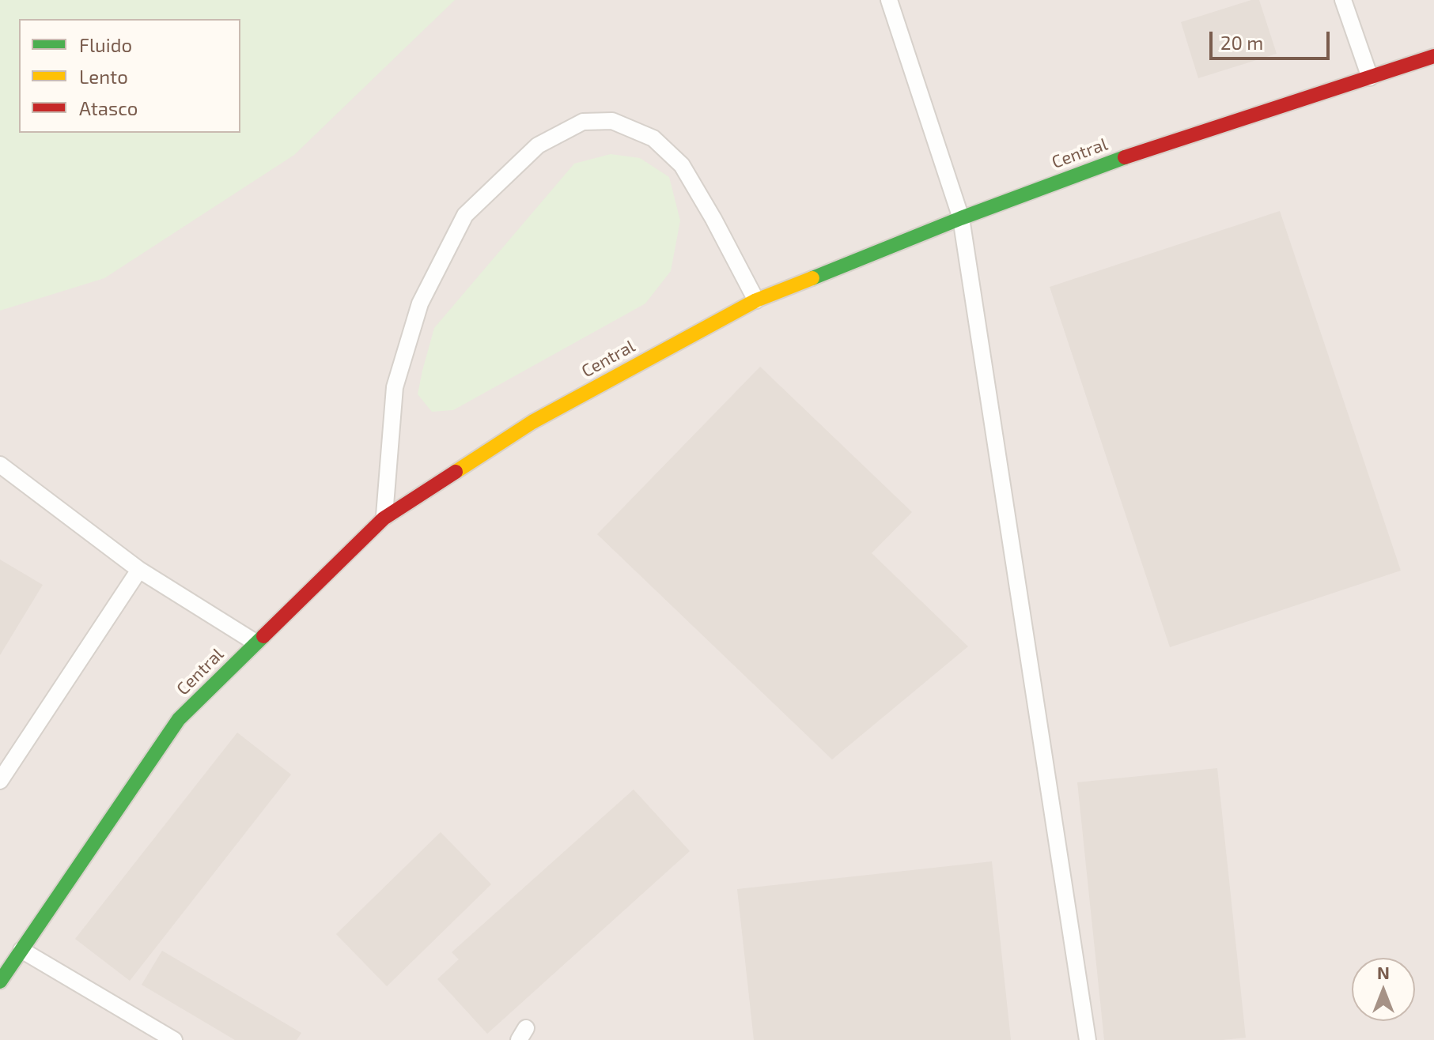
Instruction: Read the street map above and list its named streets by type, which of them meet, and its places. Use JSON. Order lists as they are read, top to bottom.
{
  "streets": {
    "street": ["Central"]
  },
  "legend": ["Fluido", "Lento", "Atasco"],
  "scale_bar": "20 m",
  "north": "top"
}
